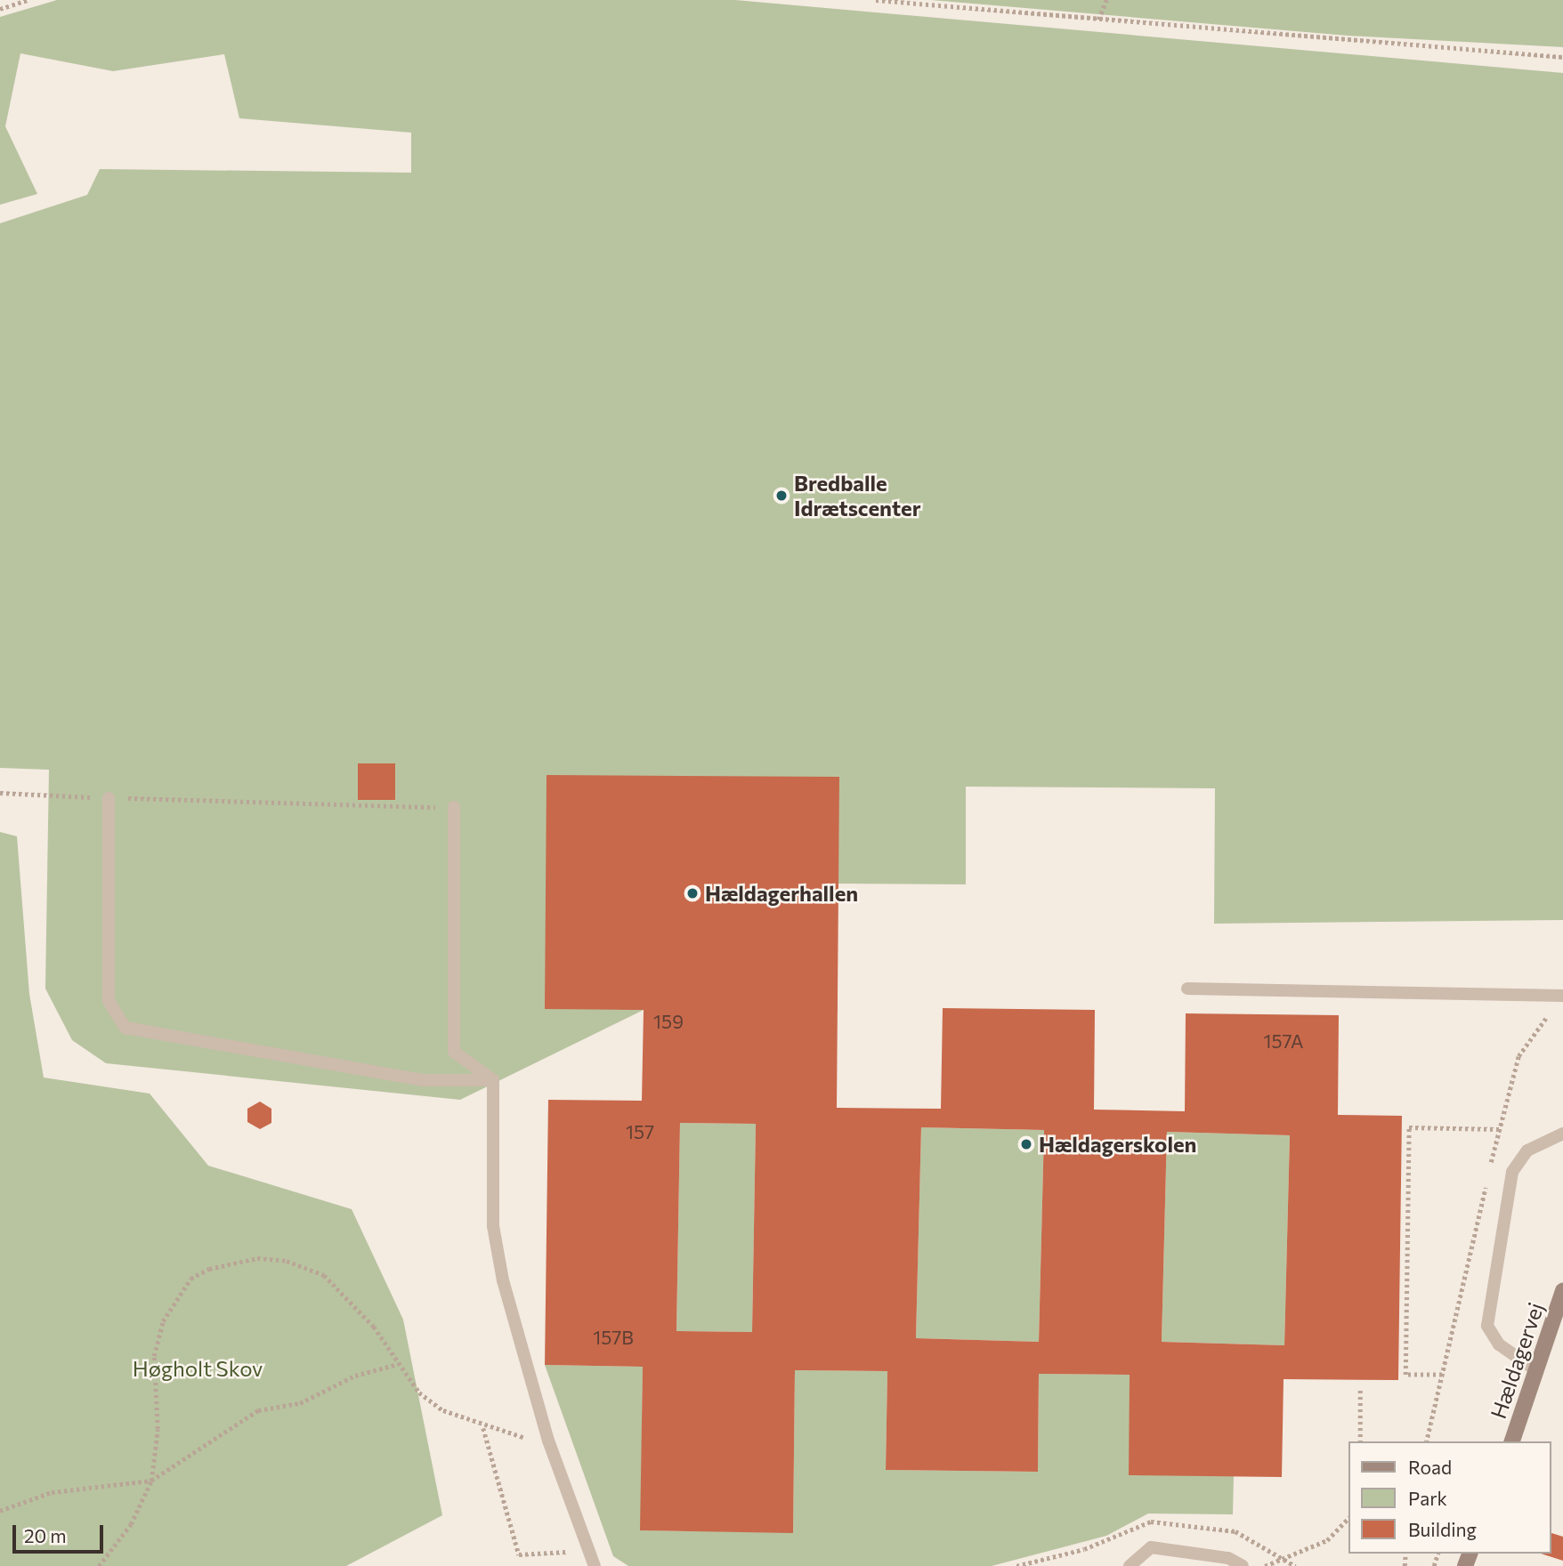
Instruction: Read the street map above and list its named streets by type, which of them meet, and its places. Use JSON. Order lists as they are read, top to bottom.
{
  "streets": {
    "street": ["Hældagervej"]
  },
  "parks": ["Høgholt Skov"],
  "places": ["Bredballe Idrætscenter", "Hældagerhallen", "Hældagerskolen"],
  "house_numbers": [
    "159",
    "157A",
    "157",
    "157B"
  ],
  "legend": ["Road", "Park", "Building"],
  "scale_bar": "20 m"
}
